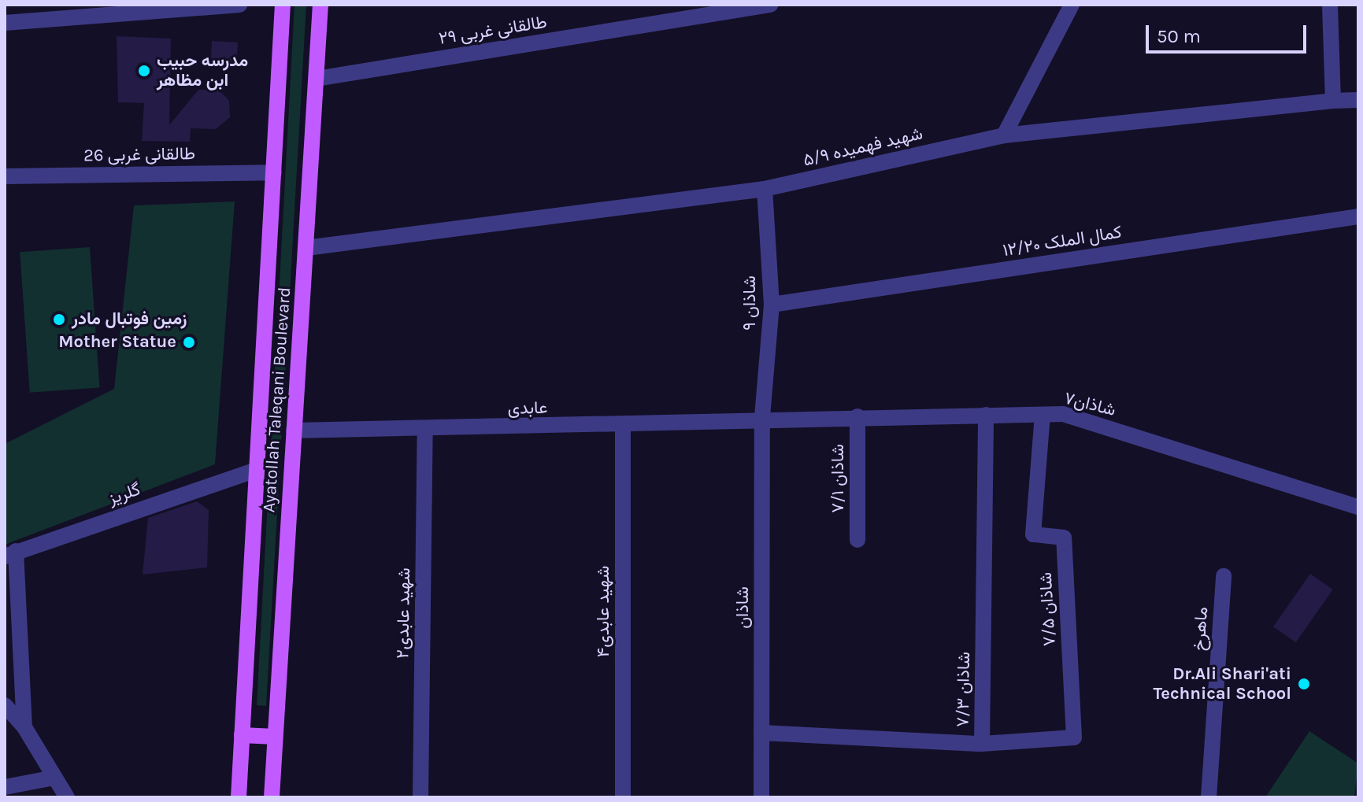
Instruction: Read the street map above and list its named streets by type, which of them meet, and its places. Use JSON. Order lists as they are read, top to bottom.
{
  "streets": {
    "main road": ["Ayatollah Taleqani Boulevard"],
    "street": [
      "طالقانی غربی ۲۹",
      "شهید فهمیده ۵/۹",
      "طالقانی غربی 26",
      "کمال الملک ۱۲/۲۰",
      "شاذان ۹",
      "شاذان۷",
      "عابدی",
      "شاذان ۷/۱",
      "گلریز",
      "شاذان",
      "شاذان ۷/۵",
      "شهید عابدی۴",
      "شهید عابدی۲",
      "ماهرخ",
      "شاذان ۷/۳"
    ]
  },
  "crossings": [
    ["طالقانی غربی ۲۹", "Ayatollah Taleqani Boulevard"],
    ["شهید فهمیده ۵/۹", "شاذان ۹"],
    ["شهید فهمیده ۵/۹", "Ayatollah Taleqani Boulevard"],
    ["طالقانی غربی 26", "Ayatollah Taleqani Boulevard"],
    ["کمال الملک ۱۲/۲۰", "شاذان ۹"],
    ["شاذان ۹", "شاذان۷"],
    ["شاذان ۹", "عابدی"],
    ["شاذان ۹", "شاذان"],
    ["Ayatollah Taleqani Boulevard", "عابدی"],
    ["Ayatollah Taleqani Boulevard", "گلریز"],
    ["شاذان۷", "عابدی"],
    ["شاذان۷", "شاذان ۷/۱"],
    ["شاذان۷", "شاذان"],
    ["شاذان۷", "شاذان ۷/۵"],
    ["شاذان۷", "شاذان ۷/۳"],
    ["عابدی", "شاذان"],
    ["عابدی", "شهید عابدی۴"],
    ["عابدی", "شهید عابدی۲"],
    ["شاذان", "شاذان ۷/۳"],
    ["شاذان ۷/۵", "شاذان ۷/۳"]
  ],
  "places": [
    "مدرسه حبیب ابن مظاهر",
    "زمین فوتبال مادر",
    "Mother Statue",
    "Dr.Ali Shari'ati Technical School"
  ],
  "scale_bar": "50 m"
}
